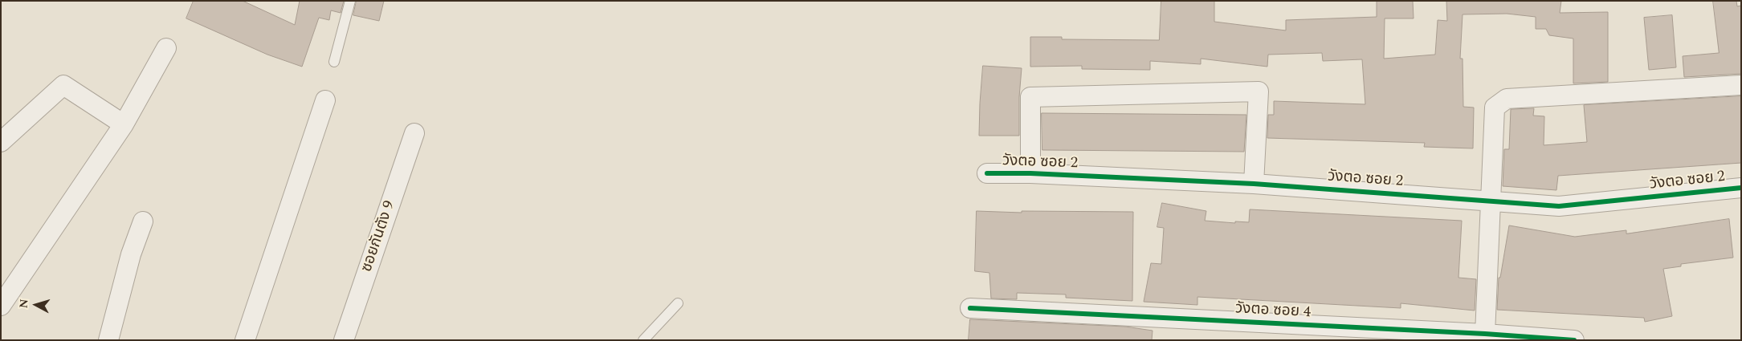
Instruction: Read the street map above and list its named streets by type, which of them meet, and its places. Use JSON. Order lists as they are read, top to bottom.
{
  "streets": {
    "street": ["วังตอ ซอย 2", "ซอยกันตัง 9", "วังตอ ซอย 4"]
  },
  "north": "left"
}
